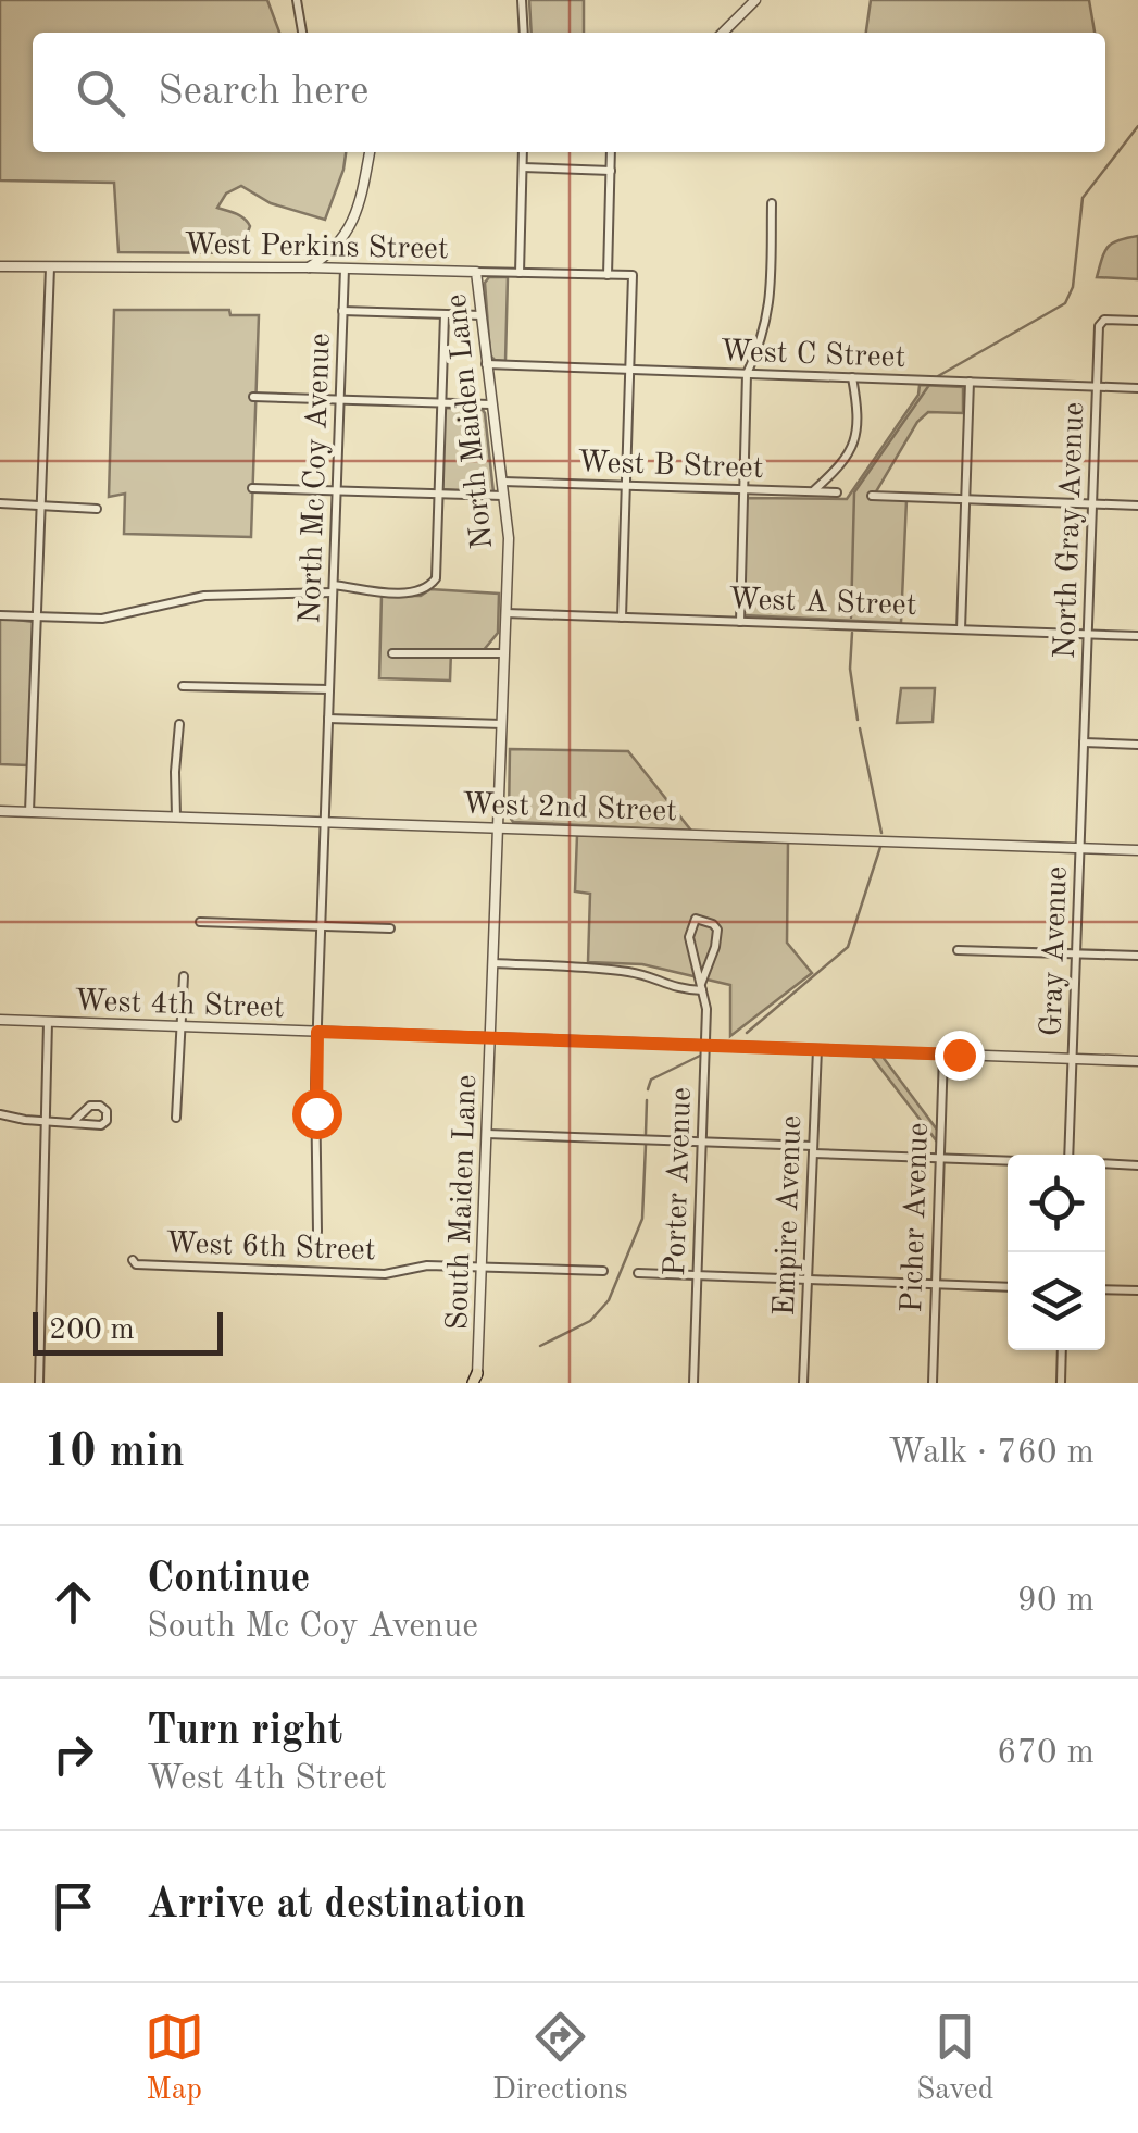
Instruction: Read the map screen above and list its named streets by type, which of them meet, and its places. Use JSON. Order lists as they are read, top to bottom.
{
  "streets": {
    "street": [
      "West Perkins Street",
      "West C Street",
      "North Maiden Lane",
      "West B Street",
      "North Mc Coy Avenue",
      "North Gray Avenue",
      "West A Street",
      "West 2nd Street",
      "Gray Avenue",
      "West 4th Street",
      "Porter Avenue",
      "South Maiden Lane",
      "Empire Avenue",
      "Picher Avenue",
      "West 6th Street"
    ]
  },
  "crossings": [
    ["West Perkins Street", "West C Street"],
    ["West Perkins Street", "North Maiden Lane"],
    ["West Perkins Street", "North Mc Coy Avenue"],
    ["West C Street", "North Maiden Lane"],
    ["West C Street", "North Gray Avenue"],
    ["North Maiden Lane", "West B Street"],
    ["North Maiden Lane", "West A Street"],
    ["North Maiden Lane", "West 2nd Street"],
    ["North Maiden Lane", "South Maiden Lane"],
    ["North Mc Coy Avenue", "West 2nd Street"],
    ["North Mc Coy Avenue", "West 4th Street"],
    ["North Gray Avenue", "West A Street"],
    ["North Gray Avenue", "Gray Avenue"],
    ["West 2nd Street", "Gray Avenue"],
    ["West 2nd Street", "South Maiden Lane"],
    ["Gray Avenue", "West 4th Street"],
    ["West 4th Street", "Porter Avenue"],
    ["West 4th Street", "South Maiden Lane"],
    ["West 4th Street", "Empire Avenue"],
    ["West 4th Street", "Picher Avenue"],
    ["South Maiden Lane", "West 6th Street"]
  ],
  "scale_bar": "200 m",
  "page": {
    "search": "Search here",
    "scale": "200 m",
    "heading": ["10 min", "Walk · 760 m"],
    "list": [
      ["Continue", "South Mc Coy Avenue", "90 m"],
      ["Turn right", "West 4th Street", "670 m"],
      "Arrive at destination"
    ],
    "nav": ["Map", "Directions", "Saved"]
  }
}
